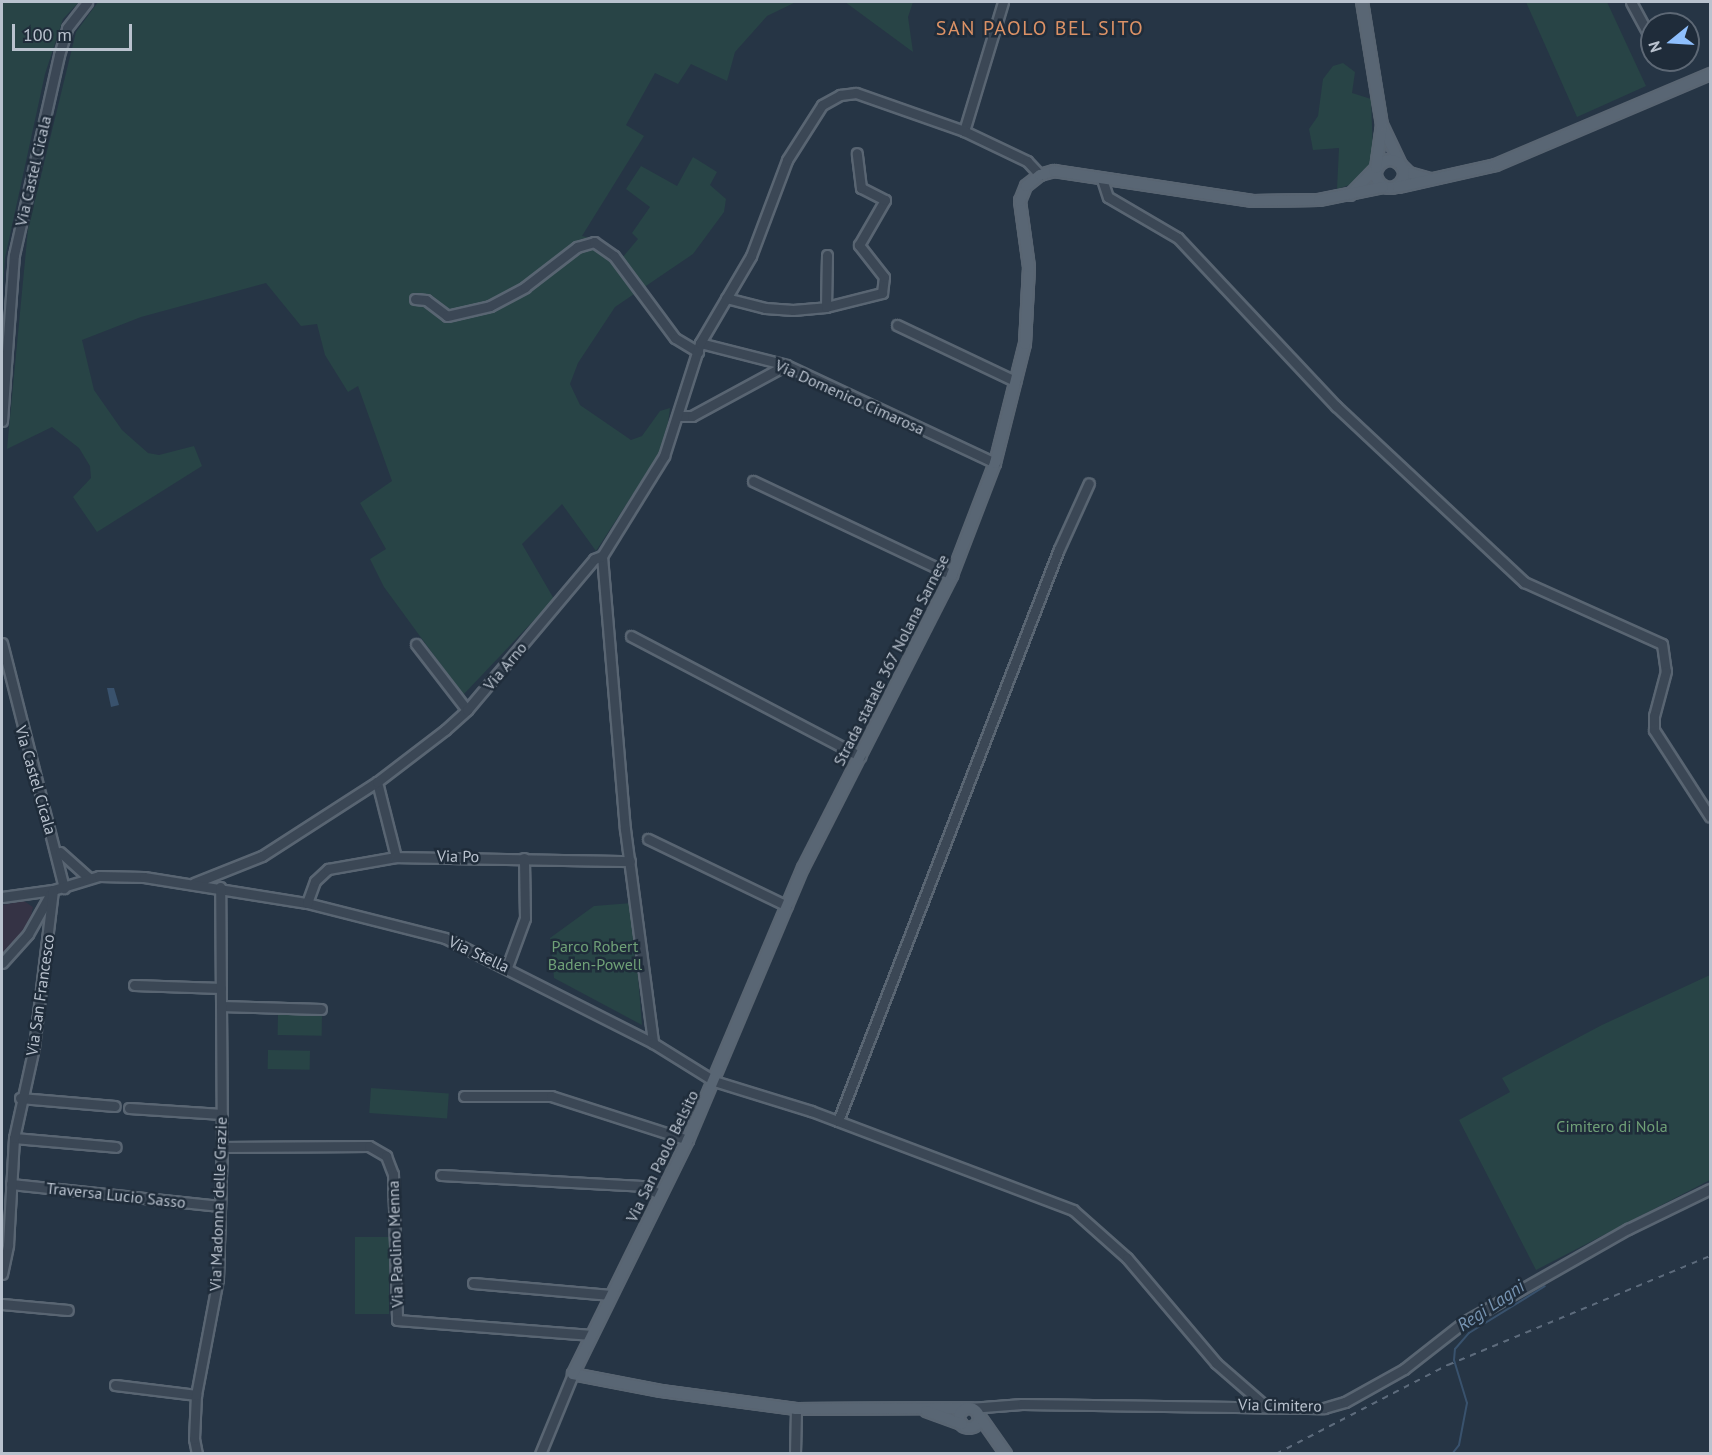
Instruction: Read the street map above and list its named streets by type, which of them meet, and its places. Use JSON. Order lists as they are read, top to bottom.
{
  "streets": {
    "main road": ["Strada statale 367 Nolana Sarnese", "Via San Paolo Belsito"],
    "street": [
      "Via Castel Cicala",
      "Via Domenico Cimarosa",
      "Via Arno",
      "Via Po",
      "Via Stella",
      "Via San Francesco",
      "Traversa Lucio Sasso",
      "Via Madonna delle Grazie",
      "Via Paolino Menna",
      "Via Cimitero"
    ]
  },
  "crossings": [
    ["Via Domenico Cimarosa", "Strada statale 367 Nolana Sarnese"],
    ["Via Domenico Cimarosa", "Via Arno"],
    ["Strada statale 367 Nolana Sarnese", "Via Arno"],
    ["Strada statale 367 Nolana Sarnese", "Via San Paolo Belsito"],
    ["Via Arno", "Via Stella"],
    ["Via Po", "Via Stella"],
    ["Via Stella", "Via San Paolo Belsito"],
    ["Via Stella", "Via Madonna delle Grazie"],
    ["Via Stella", "Via Cimitero"],
    ["Via San Francesco", "Traversa Lucio Sasso"],
    ["Via San Paolo Belsito", "Via Paolino Menna"],
    ["Traversa Lucio Sasso", "Via Madonna delle Grazie"],
    ["Via Madonna delle Grazie", "Via Paolino Menna"]
  ],
  "districts": ["SAN PAOLO BEL SITO"],
  "water": ["Regi Lagni"],
  "parks": ["Parco Robert Baden-Powell", "Cimitero di Nola"],
  "scale_bar": "100 m",
  "north": "left"
}
